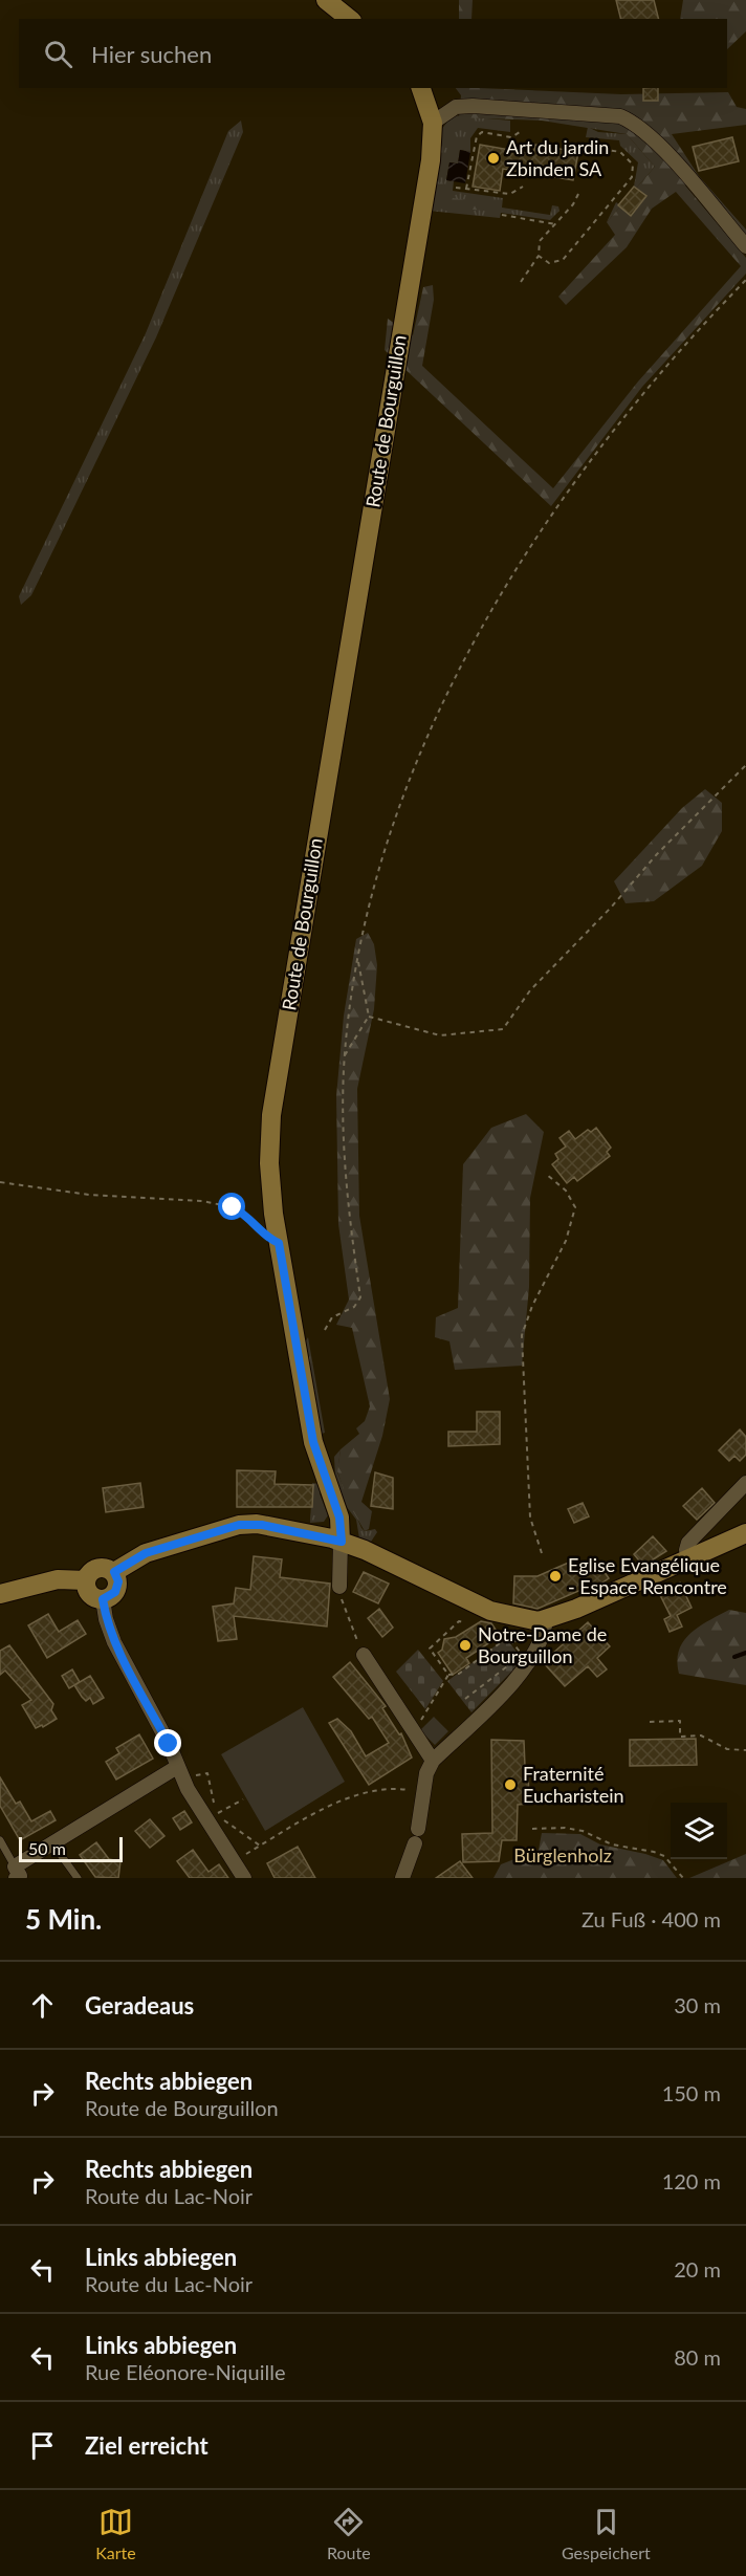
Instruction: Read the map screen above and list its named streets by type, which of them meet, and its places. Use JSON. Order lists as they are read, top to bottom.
{
  "streets": {
    "main road": ["Route de Bourguillon"]
  },
  "parks": ["Bürglenholz"],
  "places": [
    "Art du jardin Zbinden SA",
    "Eglise Evangélique - Espace Rencontre",
    "Notre-Dame de Bourguillon",
    "Fraternité Eucharistein"
  ],
  "scale_bar": "50 m",
  "page": {
    "search": "Hier suchen",
    "scale": "50 m",
    "heading": ["5 Min.", "Zu Fuß · 400 m"],
    "list": [
      ["Geradeaus", "30 m"],
      ["Rechts abbiegen", "Route de Bourguillon", "150 m"],
      ["Rechts abbiegen", "Route du Lac-Noir", "120 m"],
      ["Links abbiegen", "Route du Lac-Noir", "20 m"],
      ["Links abbiegen", "Rue Eléonore-Niquille", "80 m"],
      "Ziel erreicht"
    ],
    "nav": ["Karte", "Route", "Gespeichert"]
  }
}
